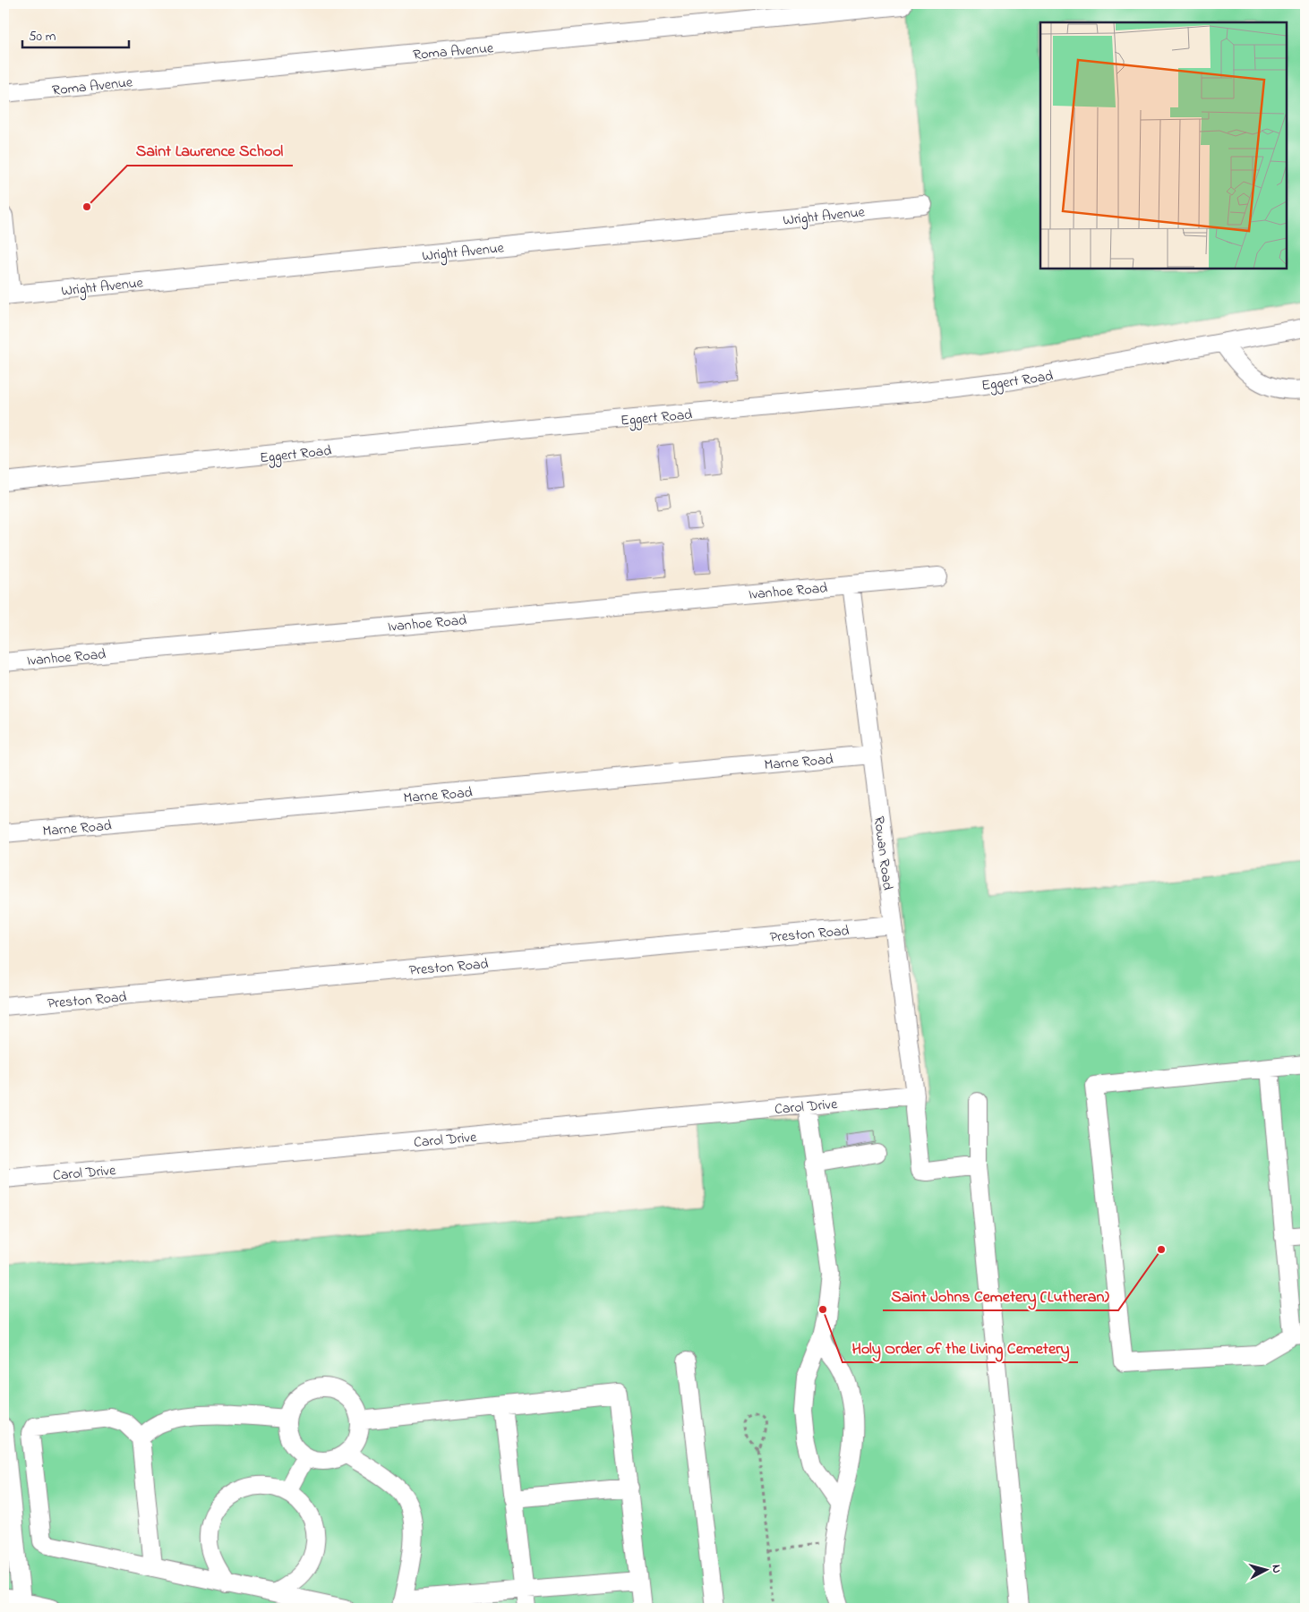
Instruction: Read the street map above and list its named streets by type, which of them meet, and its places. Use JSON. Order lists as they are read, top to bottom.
{
  "streets": {
    "street": [
      "Roma Avenue",
      "Wright Avenue",
      "Eggert Road",
      "Ivanhoe Road",
      "Marne Road",
      "Rowan Road",
      "Preston Road",
      "Carol Drive"
    ]
  },
  "crossings": [
    ["Ivanhoe Road", "Rowan Road"],
    ["Marne Road", "Rowan Road"],
    ["Rowan Road", "Preston Road"],
    ["Rowan Road", "Carol Drive"]
  ],
  "places": ["Saint Lawrence School", "Saint Johns Cemetery (Lutheran)", "Holy Order of the Living Cemetery"],
  "scale_bar": "50 m",
  "north": "right"
}
